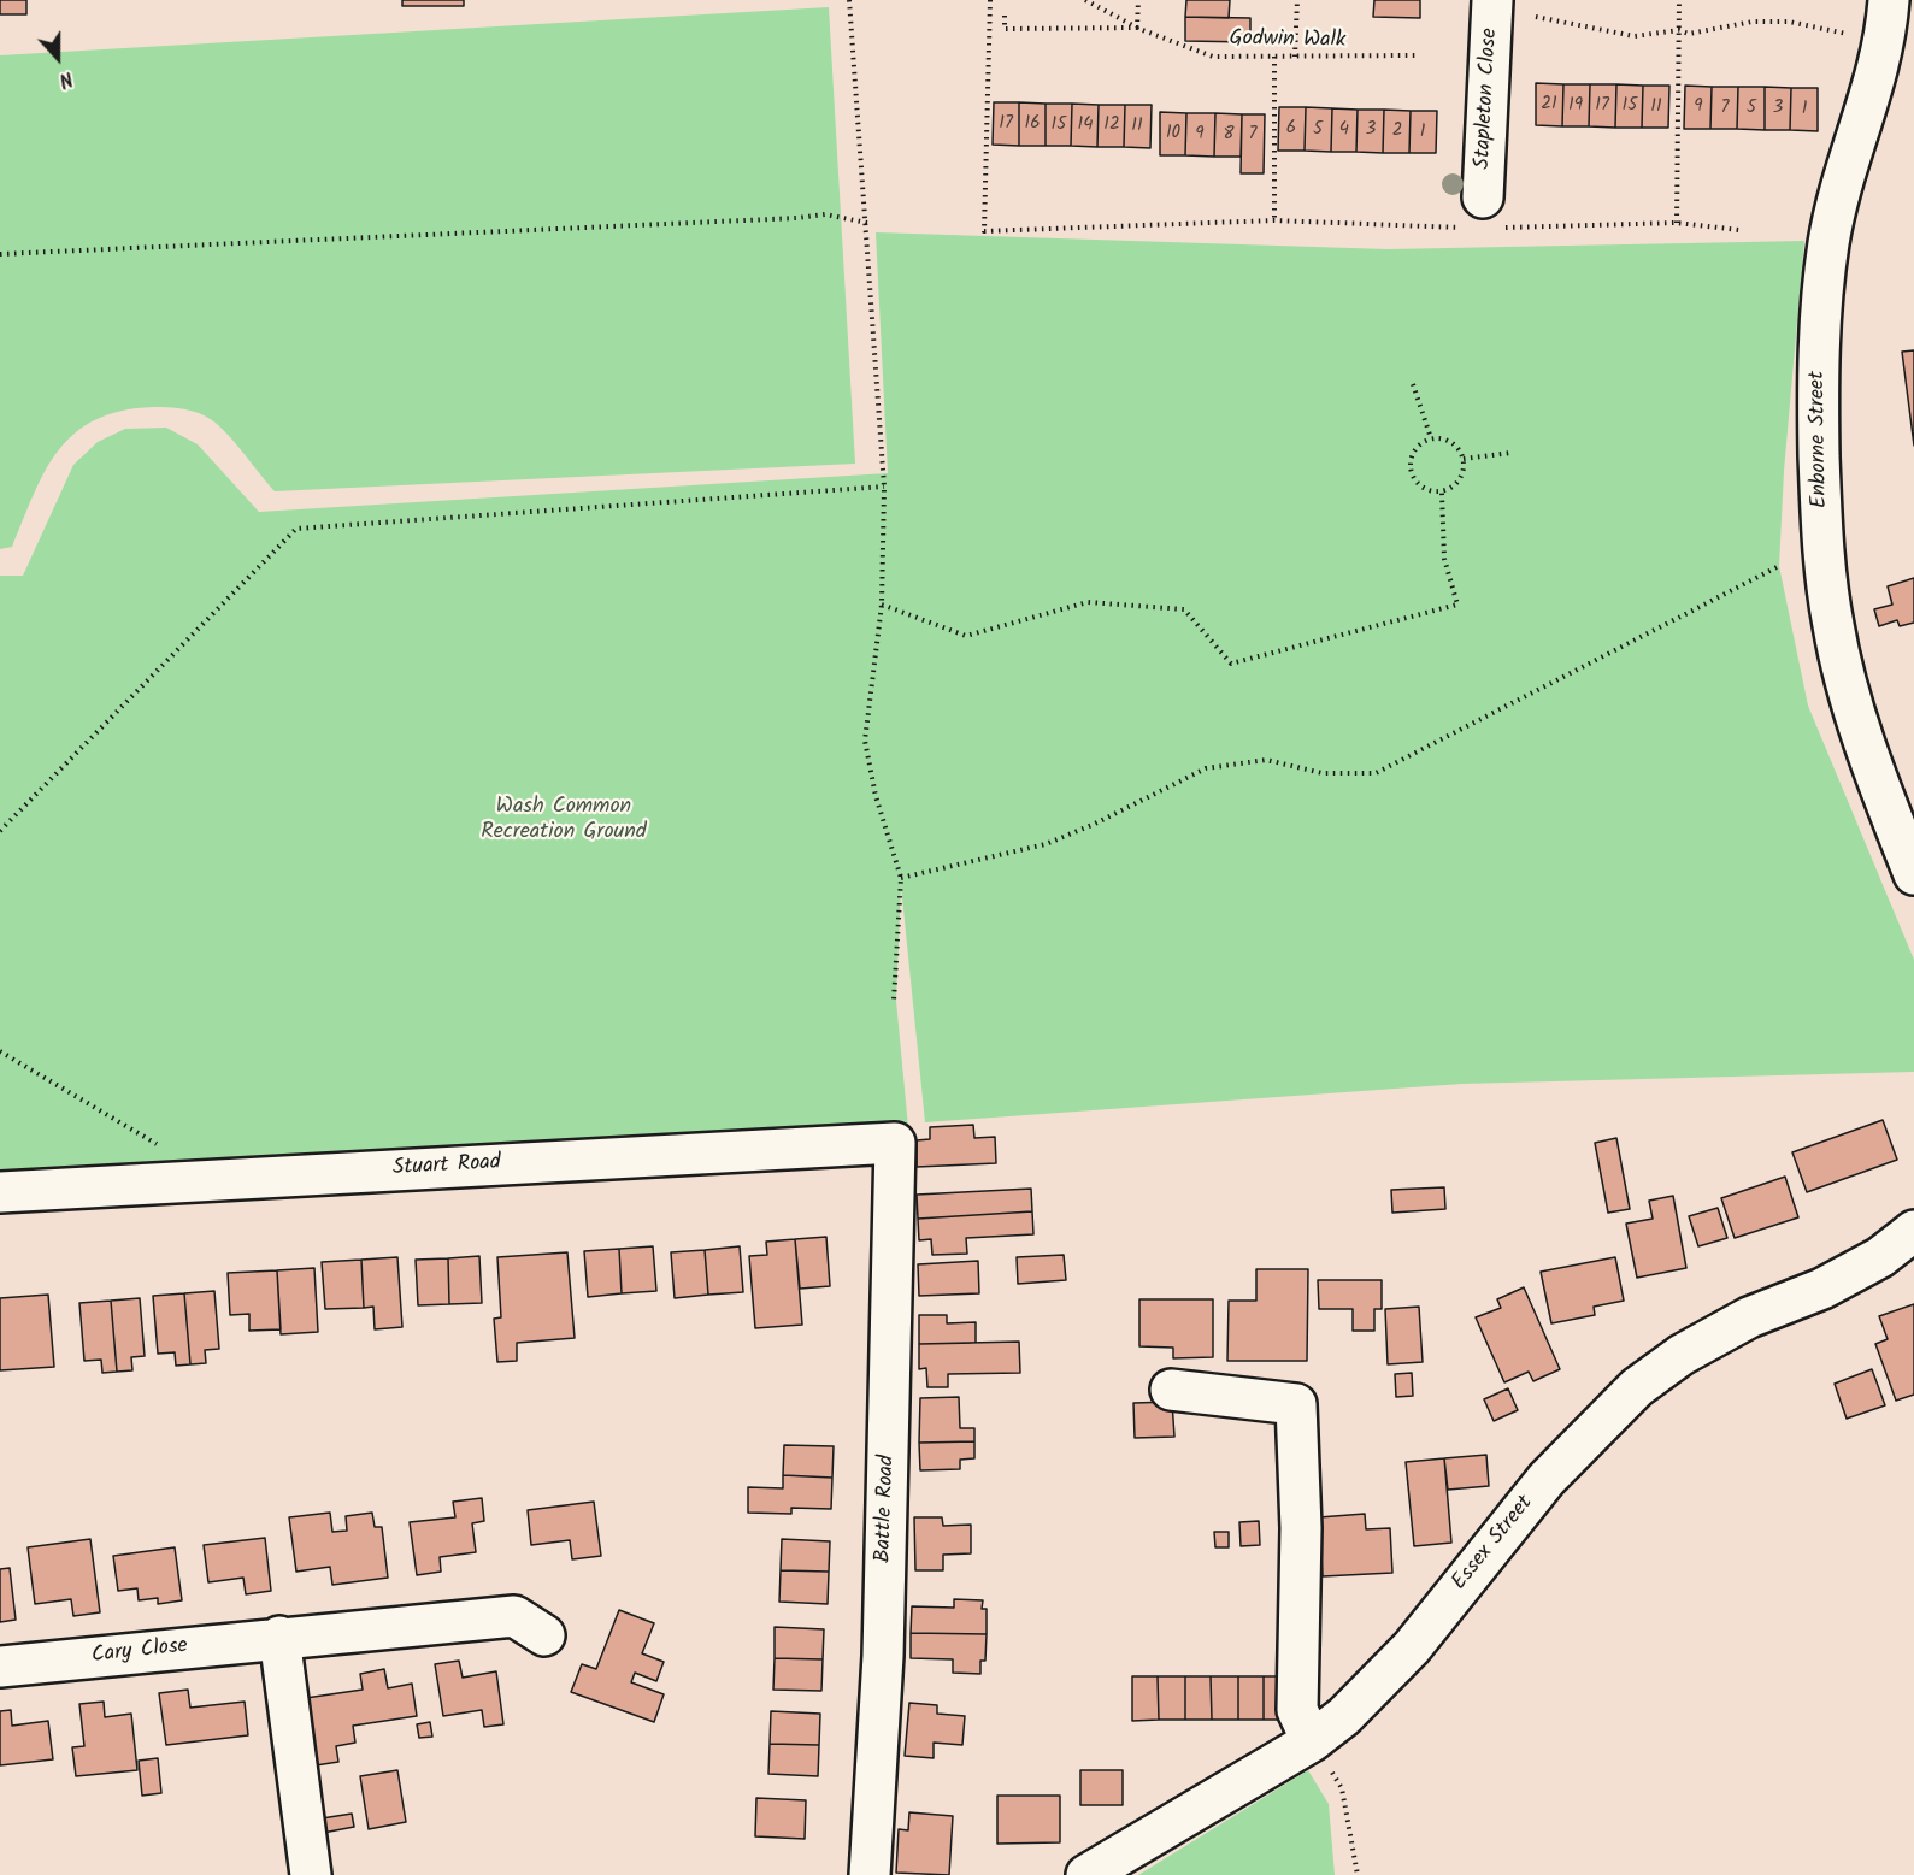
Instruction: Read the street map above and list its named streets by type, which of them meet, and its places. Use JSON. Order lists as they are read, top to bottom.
{
  "streets": {
    "street": [
      "Stapleton Close",
      "Enborne Street",
      "Stuart Road",
      "Battle Road",
      "Essex Street",
      "Cary Close"
    ],
    "path": ["Godwin Walk"]
  },
  "crossings": [
    ["Stuart Road", "Battle Road"]
  ],
  "parks": ["Wash Common Recreation Ground"],
  "house_numbers": [
    "21",
    "19",
    "17",
    "15",
    "11",
    "9",
    "7",
    "5",
    "3",
    "1",
    "17",
    "16",
    "15",
    "14",
    "12",
    "11",
    "6",
    "5",
    "4",
    "3",
    "2",
    "1",
    "10",
    "9",
    "8",
    "7"
  ],
  "north": "bottom"
}
